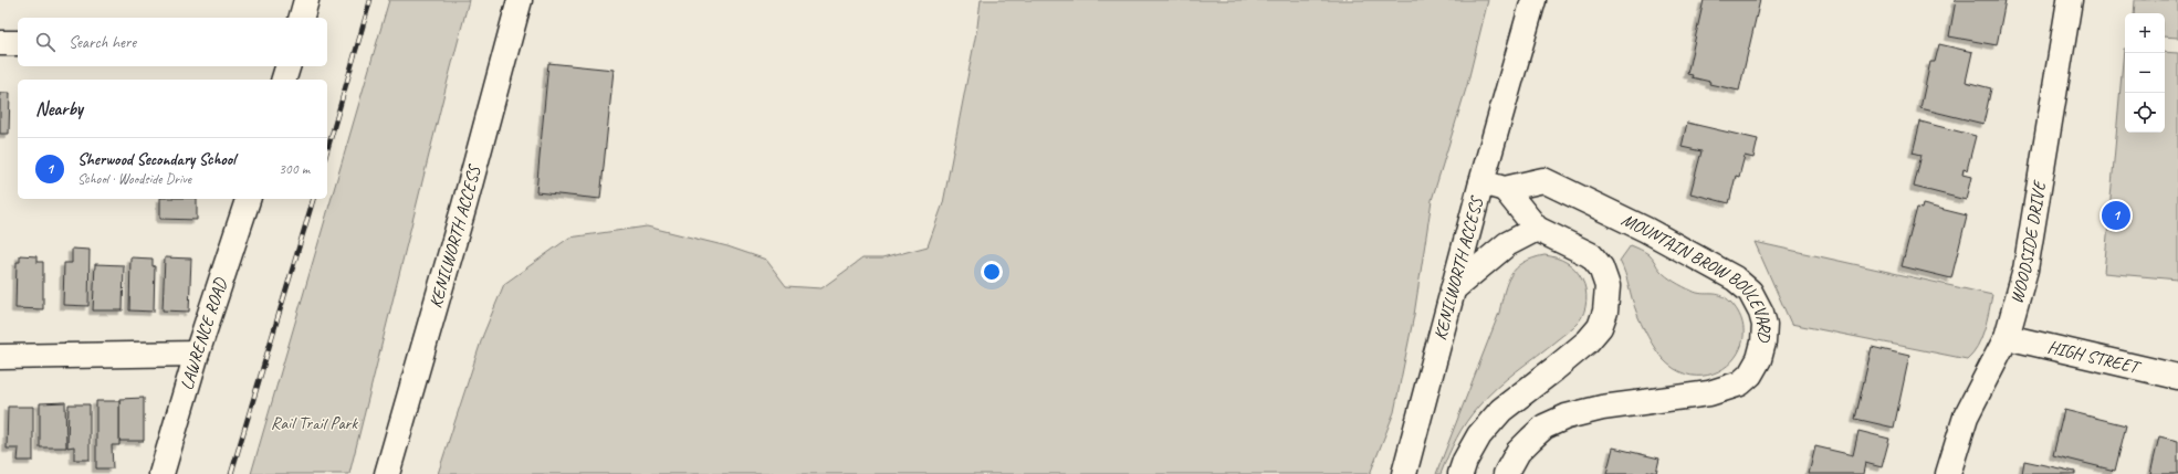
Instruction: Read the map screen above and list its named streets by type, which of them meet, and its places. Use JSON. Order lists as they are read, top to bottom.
{
  "streets": {
    "main road": [
      "KENILWORTH ACCESS",
      "WOODSIDE DRIVE",
      "MOUNTAIN BROW BOULEVARD",
      "LAWRENCE ROAD",
      "HIGH STREET"
    ]
  },
  "crossings": [
    ["KENILWORTH ACCESS", "MOUNTAIN BROW BOULEVARD"],
    ["WOODSIDE DRIVE", "HIGH STREET"]
  ],
  "parks": ["Rail Trail Park"],
  "page": {
    "map_buttons": ["+", "−"],
    "search": "Search here",
    "heading": "Nearby",
    "list": [
      {
        "mark": "1",
        "name": "Sherwood Secondary School",
        "note": "School · Woodside Drive",
        "value": "300 m"
      }
    ],
    "pins": "1"
  }
}
